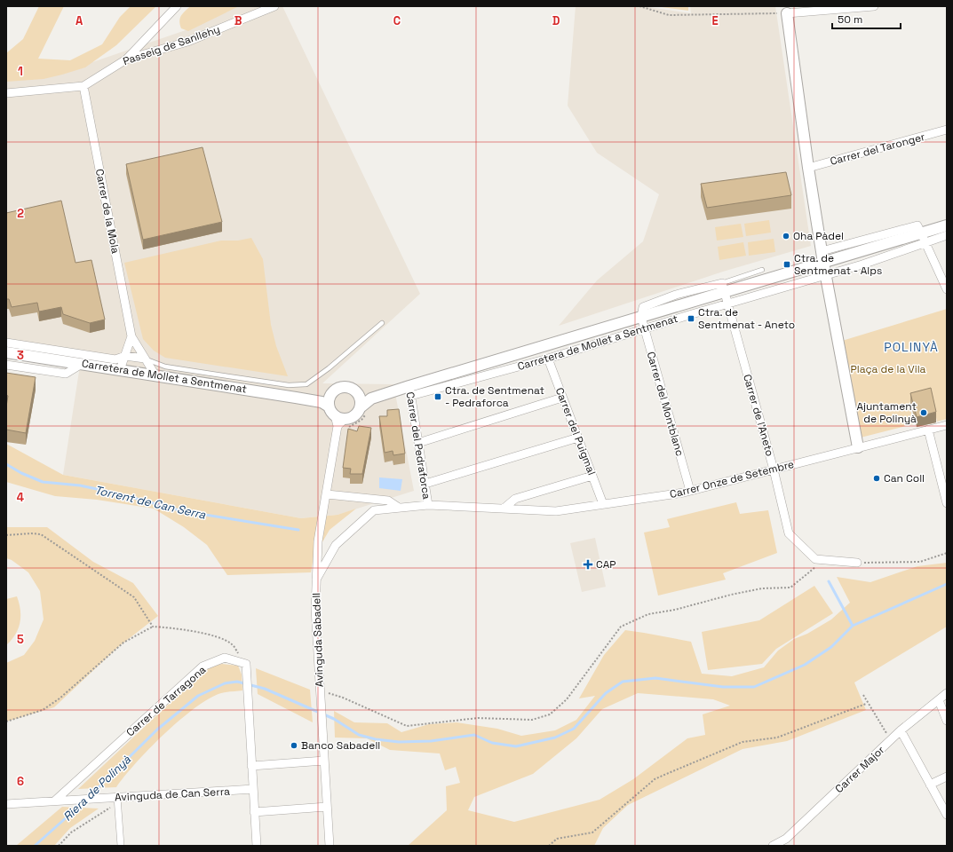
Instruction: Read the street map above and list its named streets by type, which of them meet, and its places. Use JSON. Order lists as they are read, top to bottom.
{
  "streets": {
    "street": [
      "Passeig de Sanllehy",
      "Carrer del Taronger",
      "Carrer de la Mola",
      "Carretera de Mollet a Sentmenat",
      "Carrer del Montblanc",
      "Carrer de l'Aneto",
      "Carrer del Puigmal",
      "Carrer del Pedraforca",
      "Carrer Onze de Setembre",
      "Avinguda Sabadell",
      "Carrer de Tarragona",
      "Carrer Major",
      "Avinguda de Can Serra"
    ]
  },
  "crossings": [
    ["Passeig de Sanllehy", "Carrer de la Mola"],
    ["Carrer de la Mola", "Carretera de Mollet a Sentmenat"],
    ["Carretera de Mollet a Sentmenat", "Carrer del Montblanc"],
    ["Carretera de Mollet a Sentmenat", "Carrer de l'Aneto"],
    ["Carretera de Mollet a Sentmenat", "Carrer del Puigmal"],
    ["Carretera de Mollet a Sentmenat", "Carrer del Pedraforca"],
    ["Carrer del Montblanc", "Carrer Onze de Setembre"],
    ["Carrer de l'Aneto", "Carrer Onze de Setembre"],
    ["Carrer del Puigmal", "Carrer Onze de Setembre"],
    ["Carrer del Pedraforca", "Carrer Onze de Setembre"],
    ["Carrer del Pedraforca", "Avinguda Sabadell"],
    ["Carrer Onze de Setembre", "Avinguda Sabadell"],
    ["Carrer de Tarragona", "Avinguda de Can Serra"]
  ],
  "districts": ["POLINYÀ"],
  "water": ["Torrent de Can Serra", "Riera de Polinyà"],
  "parks": ["Plaça de la Vila"],
  "places": {
    "other": [
      "Oha Pàdel",
      "Ajuntament de Polinyà",
      "Can Coll",
      "Banco Sabadell"
    ],
    "transit": ["Ctra. de Sentmenat - Alps", "Ctra. de Sentmenat - Aneto", "Ctra. de Sentmenat - Pedraforca"],
    "health": ["CAP"]
  },
  "scale_bar": "50 m",
  "grid": {
    "columns": [
      "A",
      "B",
      "C",
      "D",
      "E"
    ],
    "rows": [
      "1",
      "2",
      "3",
      "4",
      "5",
      "6"
    ]
  }
}
